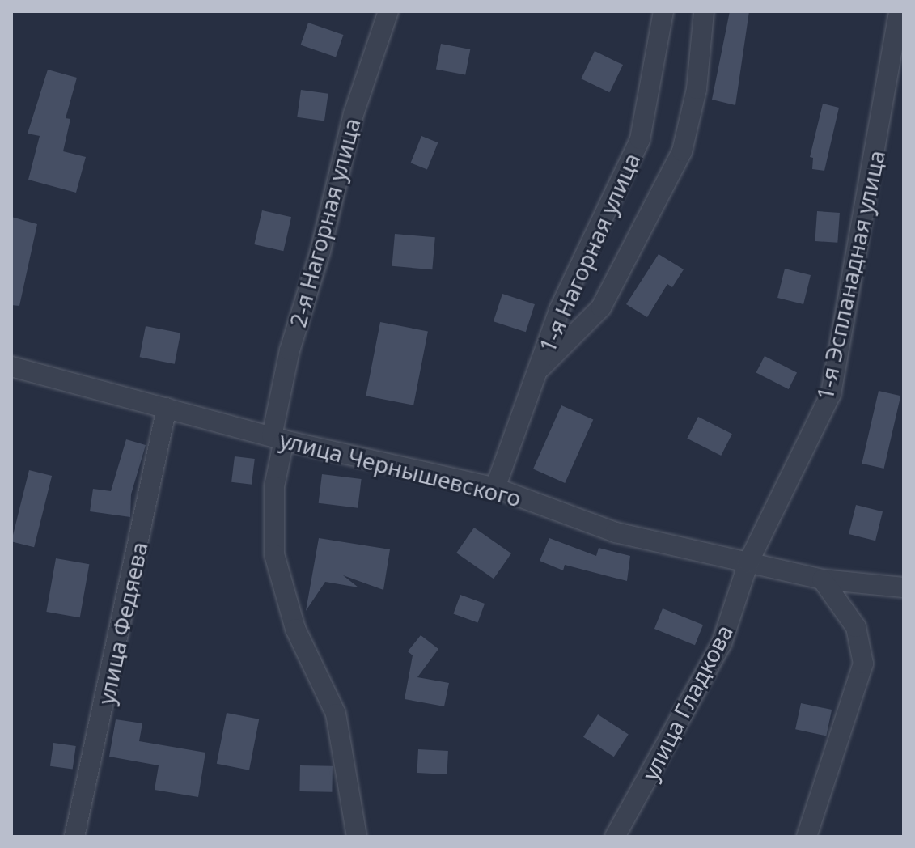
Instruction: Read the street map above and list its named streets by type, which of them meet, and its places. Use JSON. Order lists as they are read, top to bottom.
{
  "streets": {
    "street": [
      "2-я Нагорная улица",
      "1-я Нагорная улица",
      "1-я Эспланадная улица",
      "улица Чернышевского",
      "улица Федяева",
      "улица Гладкова"
    ]
  },
  "crossings": [
    ["2-я Нагорная улица", "улица Чернышевского"],
    ["1-я Нагорная улица", "улица Чернышевского"],
    ["1-я Эспланадная улица", "улица Чернышевского"],
    ["1-я Эспланадная улица", "улица Гладкова"],
    ["улица Чернышевского", "улица Федяева"],
    ["улица Чернышевского", "улица Гладкова"]
  ]
}
